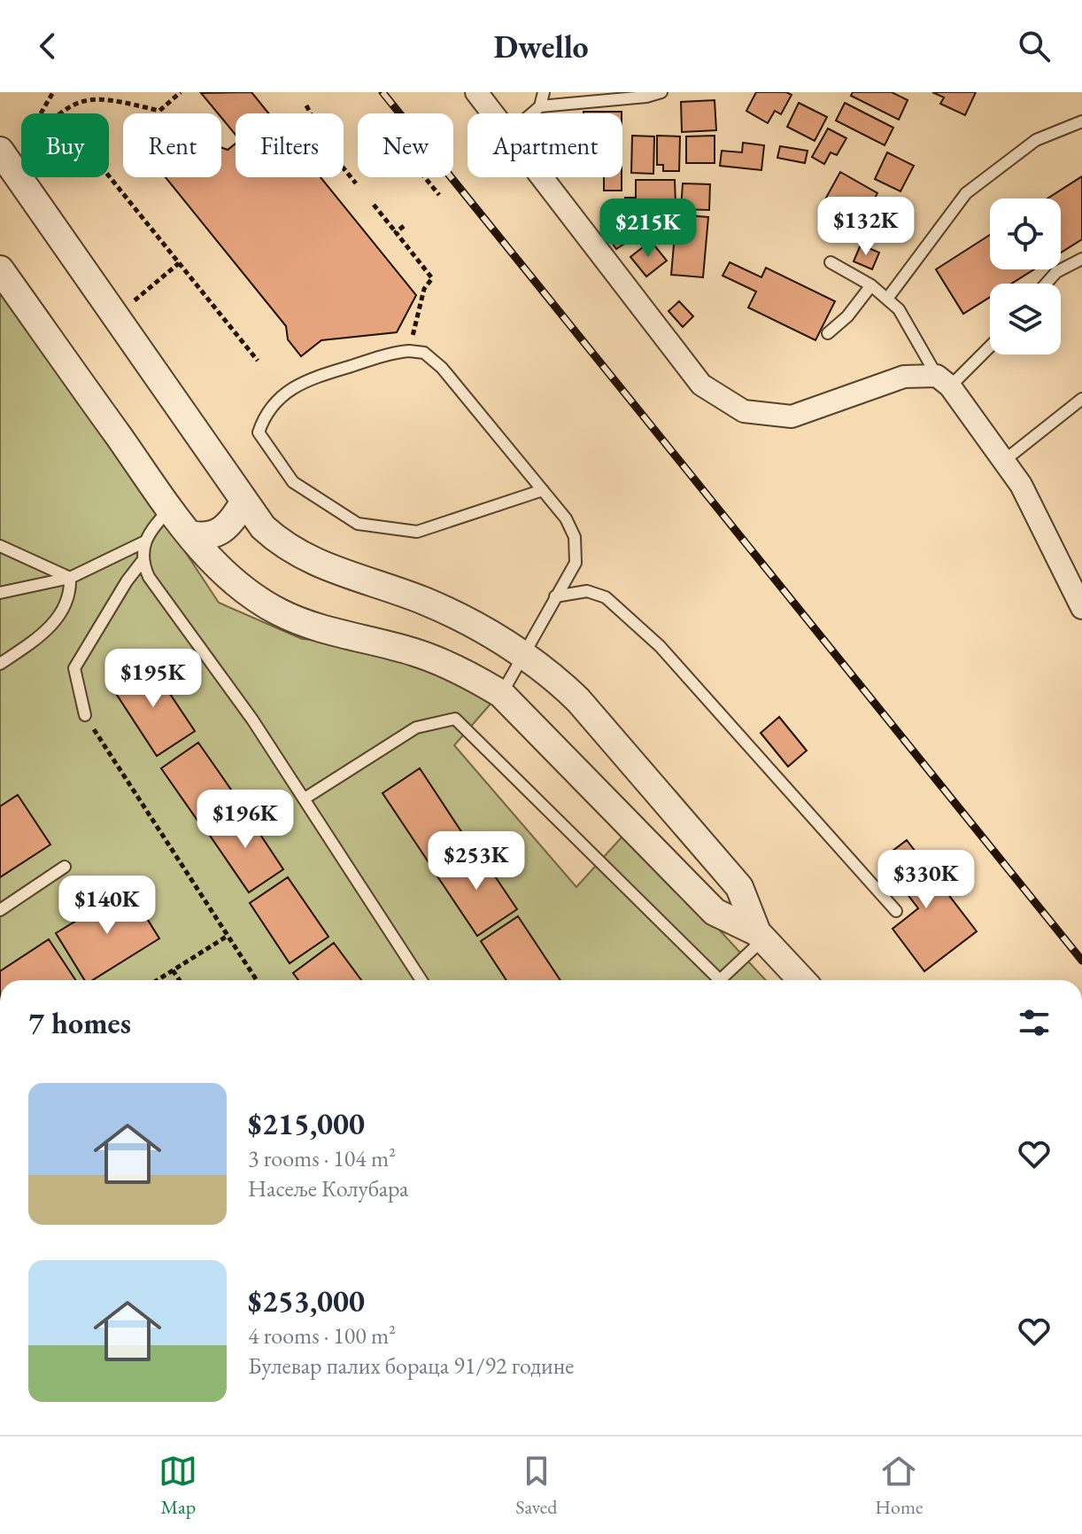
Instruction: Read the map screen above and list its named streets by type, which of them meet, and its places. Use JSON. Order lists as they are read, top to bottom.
{
  "page": {
    "header": "Dwello",
    "chip": [
      "Buy",
      "Rent",
      "Filters",
      "New",
      "Apartment"
    ],
    "price": [
      "$132K",
      "$215K",
      "$195K",
      "$196K",
      "$253K",
      "$330K",
      "$140K"
    ],
    "heading": "7 homes",
    "list": [
      {
        "name": "$215,000",
        "note": "3 rooms · 104 m² · Насеље Колубара"
      },
      {
        "name": "$253,000",
        "note": "4 rooms · 100 m² · Булевар палих бораца 91/92 године"
      }
    ],
    "tabs": ["Map", "Saved", "Home"]
  }
}
